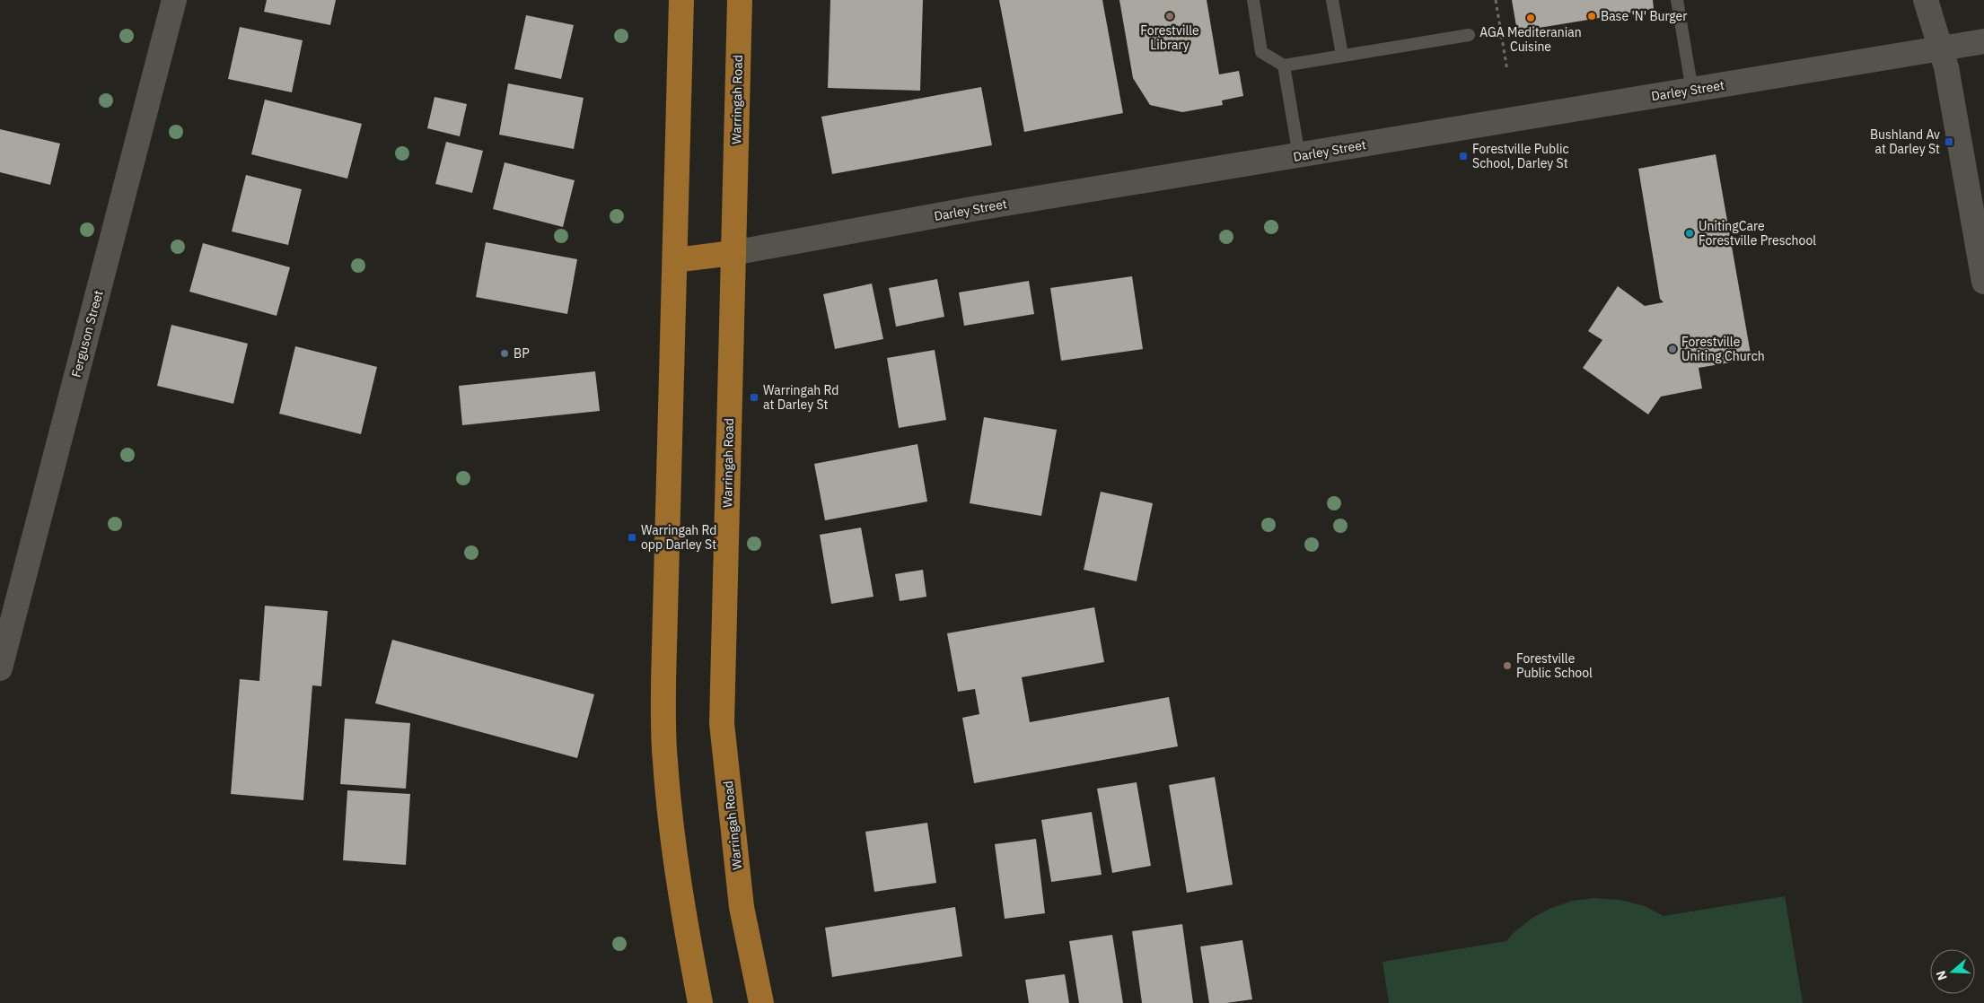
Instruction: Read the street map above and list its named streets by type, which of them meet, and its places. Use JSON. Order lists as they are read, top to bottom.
{
  "streets": {
    "highway": ["Darley Street", "Warringah Road"],
    "street": ["Ferguson Street"]
  },
  "crossings": [
    ["Darley Street", "Warringah Road"]
  ],
  "places": {
    "other": [
      "Forestville Library",
      "Base 'N' Burger",
      "AGA Mediteranian Cuisine",
      "UnitingCare Forestville Preschool",
      "Forestville Uniting Church",
      "BP",
      "Forestville Public School"
    ],
    "transit": [
      "Bushland Av at Darley St",
      "Forestville Public School, Darley St",
      "Warringah Rd at Darley St",
      "Warringah Rd opp Darley St"
    ]
  },
  "north": "left"
}
